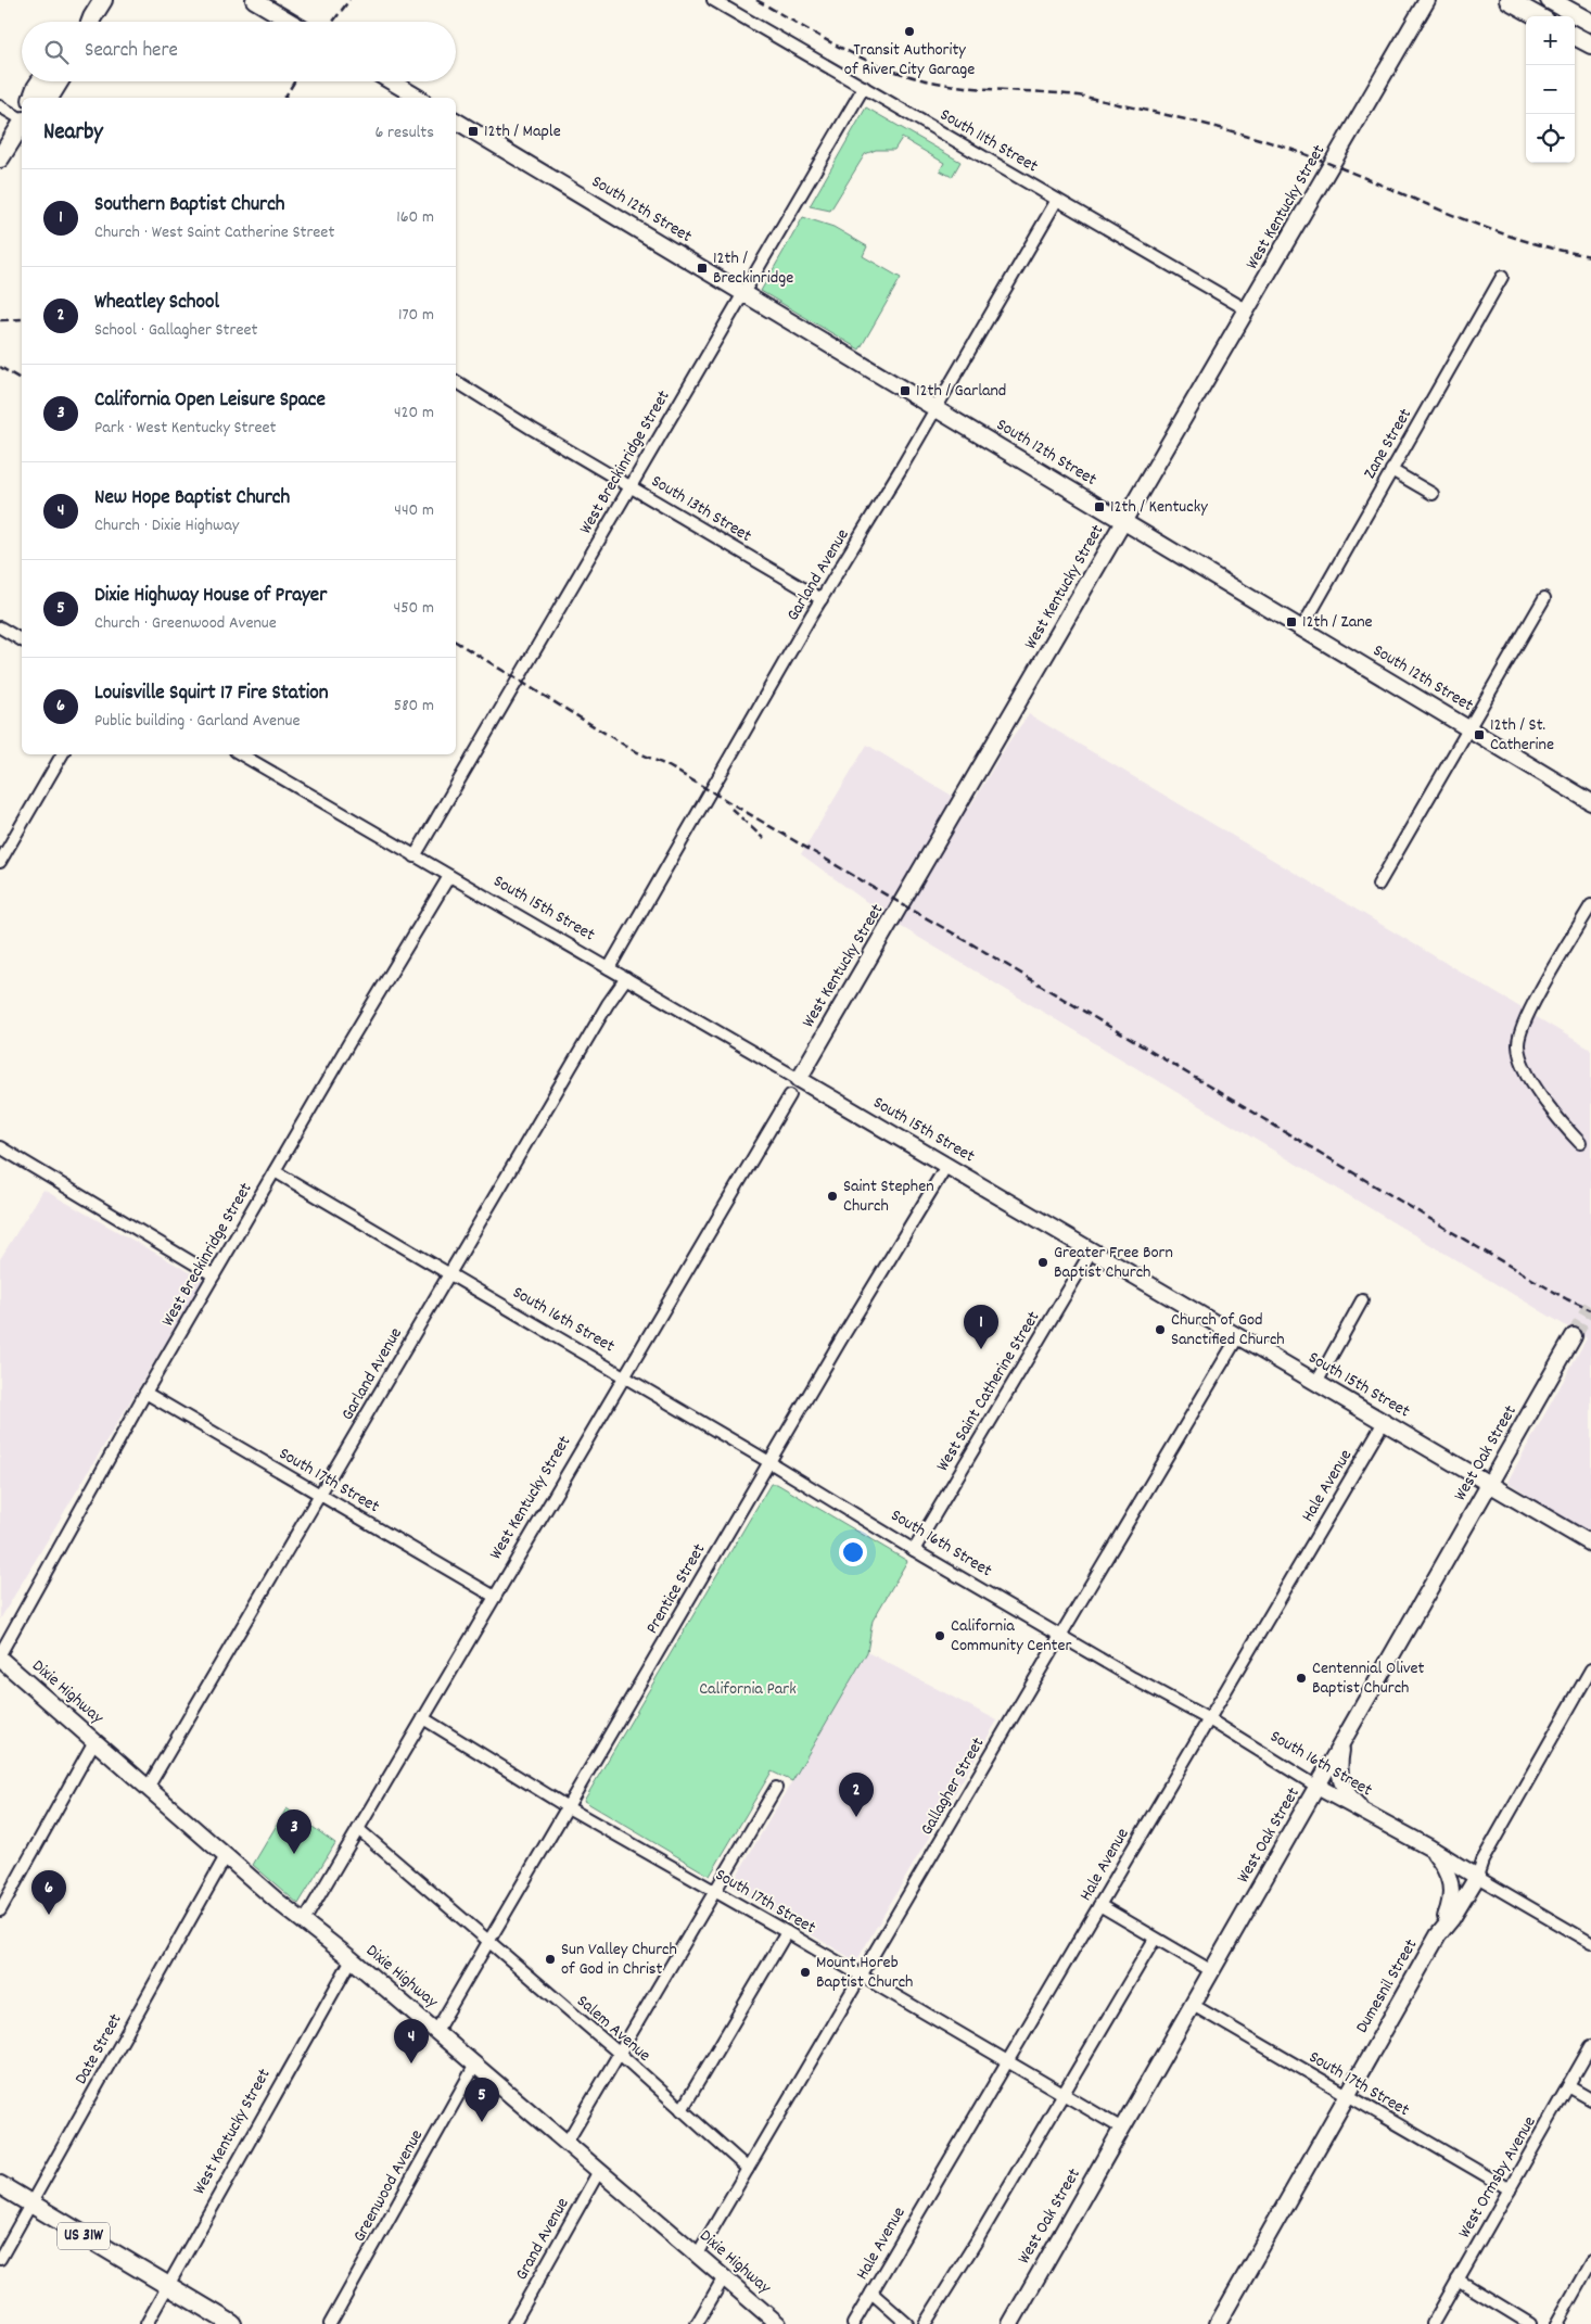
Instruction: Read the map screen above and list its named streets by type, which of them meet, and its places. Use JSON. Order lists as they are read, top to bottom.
{
  "streets": {
    "main road": ["US 31W"],
    "street": [
      "South 11th Street",
      "West Kentucky Street",
      "South 12th Street",
      "Zane Street",
      "West Breckinridge Street",
      "South 13th Street",
      "Garland Avenue",
      "South 15th Street",
      "South 16th Street",
      "West Saint Catherine Street",
      "West Oak Street",
      "South 17th Street",
      "Hale Avenue",
      "Prentice Street",
      "Dixie Highway",
      "Gallagher Street",
      "Dumesnil Street",
      "Salem Avenue",
      "Date Street",
      "West Ormsby Avenue",
      "Greenwood Avenue",
      "Grand Avenue"
    ]
  },
  "crossings": [
    ["South 11th Street", "West Kentucky Street"],
    ["South 11th Street", "West Breckinridge Street"],
    ["South 11th Street", "Garland Avenue"],
    ["West Kentucky Street", "South 12th Street"],
    ["West Kentucky Street", "South 15th Street"],
    ["West Kentucky Street", "South 16th Street"],
    ["West Kentucky Street", "South 17th Street"],
    ["West Kentucky Street", "Dixie Highway"],
    ["West Kentucky Street", "Salem Avenue"],
    ["West Kentucky Street", "US 31W"],
    ["South 12th Street", "Zane Street"],
    ["South 12th Street", "West Breckinridge Street"],
    ["South 12th Street", "Garland Avenue"],
    ["West Breckinridge Street", "South 13th Street"],
    ["West Breckinridge Street", "South 15th Street"],
    ["West Breckinridge Street", "South 16th Street"],
    ["West Breckinridge Street", "South 17th Street"],
    ["South 13th Street", "Garland Avenue"],
    ["Garland Avenue", "South 15th Street"],
    ["Garland Avenue", "South 16th Street"],
    ["Garland Avenue", "South 17th Street"],
    ["Garland Avenue", "Dixie Highway"],
    ["South 15th Street", "West Saint Catherine Street"],
    ["South 15th Street", "West Oak Street"],
    ["South 15th Street", "Hale Avenue"],
    ["South 15th Street", "Prentice Street"],
    ["South 15th Street", "Gallagher Street"],
    ["South 16th Street", "West Saint Catherine Street"],
    ["South 16th Street", "West Oak Street"],
    ["South 16th Street", "Hale Avenue"],
    ["South 16th Street", "Prentice Street"],
    ["South 16th Street", "Gallagher Street"],
    ["South 16th Street", "Dumesnil Street"],
    ["West Oak Street", "South 17th Street"],
    ["South 17th Street", "Hale Avenue"],
    ["South 17th Street", "Prentice Street"],
    ["South 17th Street", "Gallagher Street"],
    ["South 17th Street", "Dumesnil Street"],
    ["South 17th Street", "West Ormsby Avenue"],
    ["Prentice Street", "Dixie Highway"],
    ["Prentice Street", "Salem Avenue"],
    ["Dixie Highway", "Gallagher Street"],
    ["Dixie Highway", "Date Street"],
    ["Dixie Highway", "Greenwood Avenue"],
    ["Dixie Highway", "Grand Avenue"],
    ["Gallagher Street", "Salem Avenue"],
    ["Date Street", "US 31W"]
  ],
  "parks": ["California Park"],
  "places": {
    "other": [
      "Transit Authority of River City Garage",
      "Saint Stephen Church",
      "Greater Free Born Baptist Church",
      "Church of God Sanctified Church",
      "California Community Center",
      "Centennial Olivet Baptist Church",
      "Sun Valley Church of God in Christ",
      "Mount Horeb Baptist Church"
    ],
    "transit": [
      "12th / Maple",
      "12th / Breckinridge",
      "12th / Garland",
      "12th / Kentucky",
      "12th / Zane",
      "12th / St. Catherine"
    ]
  },
  "page": {
    "map_buttons": ["+", "−"],
    "search": "Search here",
    "heading": ["Nearby", "6 results"],
    "list": [
      {
        "mark": "1",
        "name": "Southern Baptist Church",
        "note": "Church · West Saint Catherine Street",
        "value": "160 m"
      },
      {
        "mark": "2",
        "name": "Wheatley School",
        "note": "School · Gallagher Street",
        "value": "170 m"
      },
      {
        "mark": "3",
        "name": "California Open Leisure Space",
        "note": "Park · West Kentucky Street",
        "value": "420 m"
      },
      {
        "mark": "4",
        "name": "New Hope Baptist Church",
        "note": "Church · Dixie Highway",
        "value": "440 m"
      },
      {
        "mark": "5",
        "name": "Dixie Highway House of Prayer",
        "note": "Church · Greenwood Avenue",
        "value": "450 m"
      },
      {
        "mark": "6",
        "name": "Louisville Squirt 17 Fire Station",
        "note": "Public building · Garland Avenue",
        "value": "580 m"
      }
    ],
    "pins": [
      "1",
      "2",
      "3",
      "6",
      "4",
      "5"
    ]
  }
}
